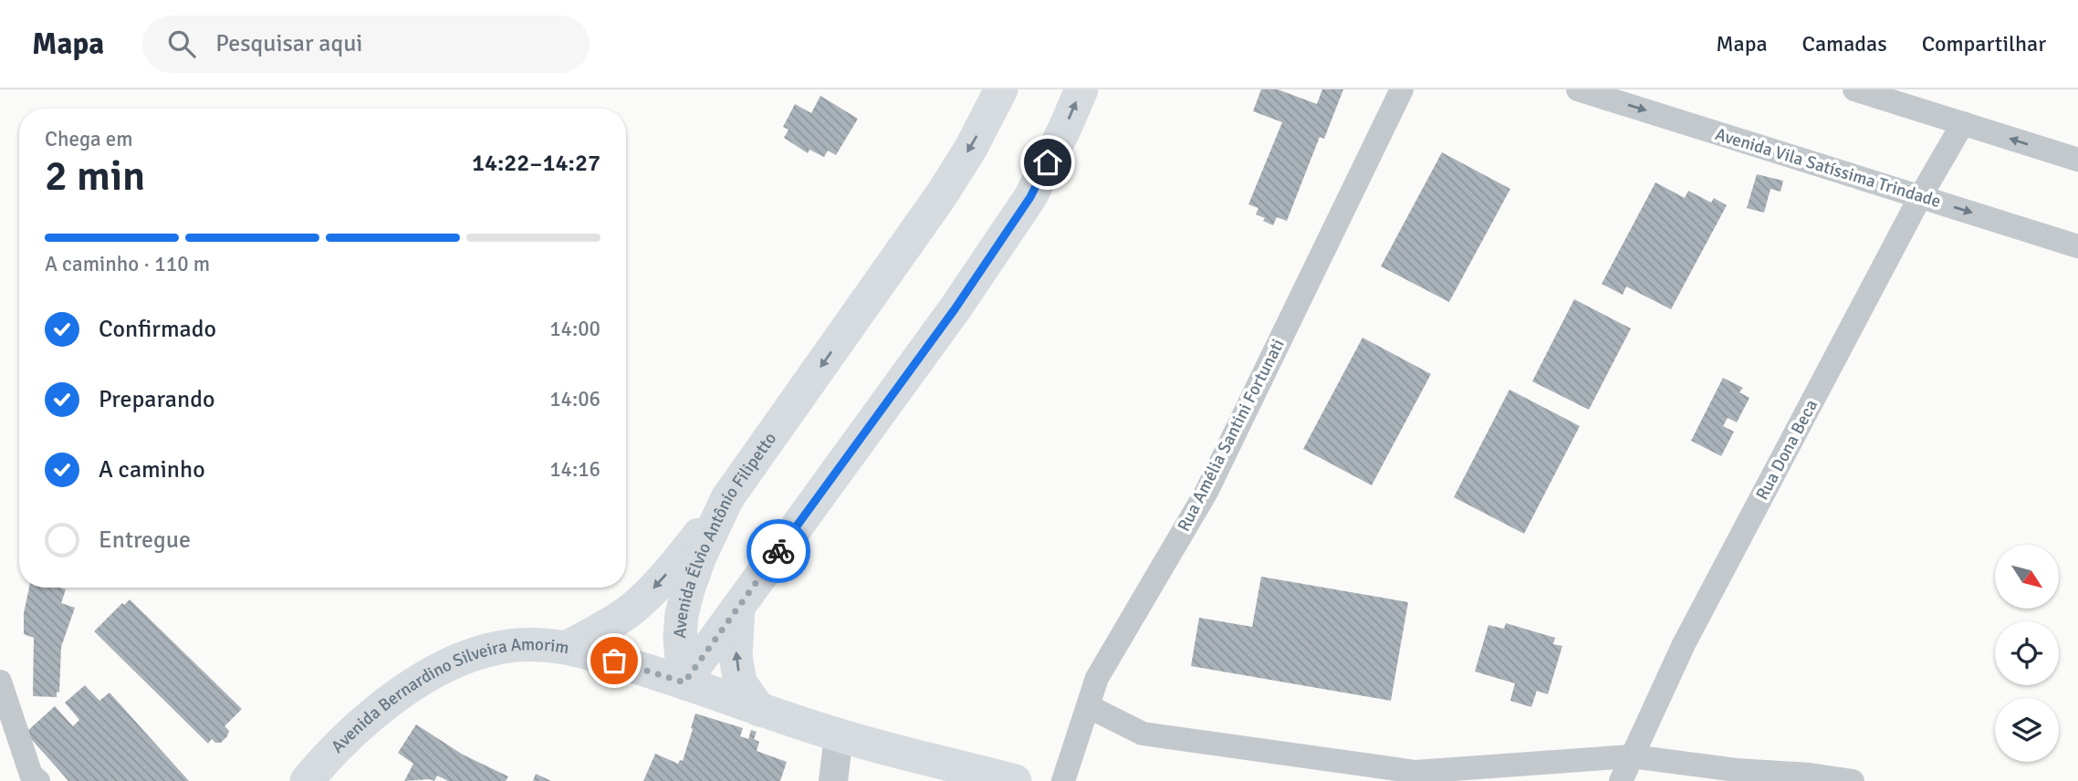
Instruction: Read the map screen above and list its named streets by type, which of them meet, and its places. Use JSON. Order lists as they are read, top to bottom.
{
  "streets": {
    "main road": ["Avenida Élvio Antônio Filipetto", "Avenida Bernardino Silveira Amorim"],
    "street": ["Avenida Vila Satíssima Trindade", "Rua Amélia Santini Fortunati", "Rua Dona Beca"]
  },
  "crossings": [
    ["Avenida Vila Satíssima Trindade", "Rua Dona Beca"],
    ["Avenida Élvio Antônio Filipetto", "Avenida Bernardino Silveira Amorim"]
  ],
  "north": "bottom right",
  "page": {
    "header": "Mapa",
    "search": "Pesquisar aqui",
    "nav": ["Mapa", "Camadas", "Compartilhar"],
    "heading": ["2 min", "Chega em", "14:22–14:27"],
    "bar": "A caminho · 110 m",
    "list": [
      ["Confirmado", "14:00"],
      ["Preparando", "14:06"],
      ["A caminho", "14:16"],
      "Entregue"
    ]
  }
}
